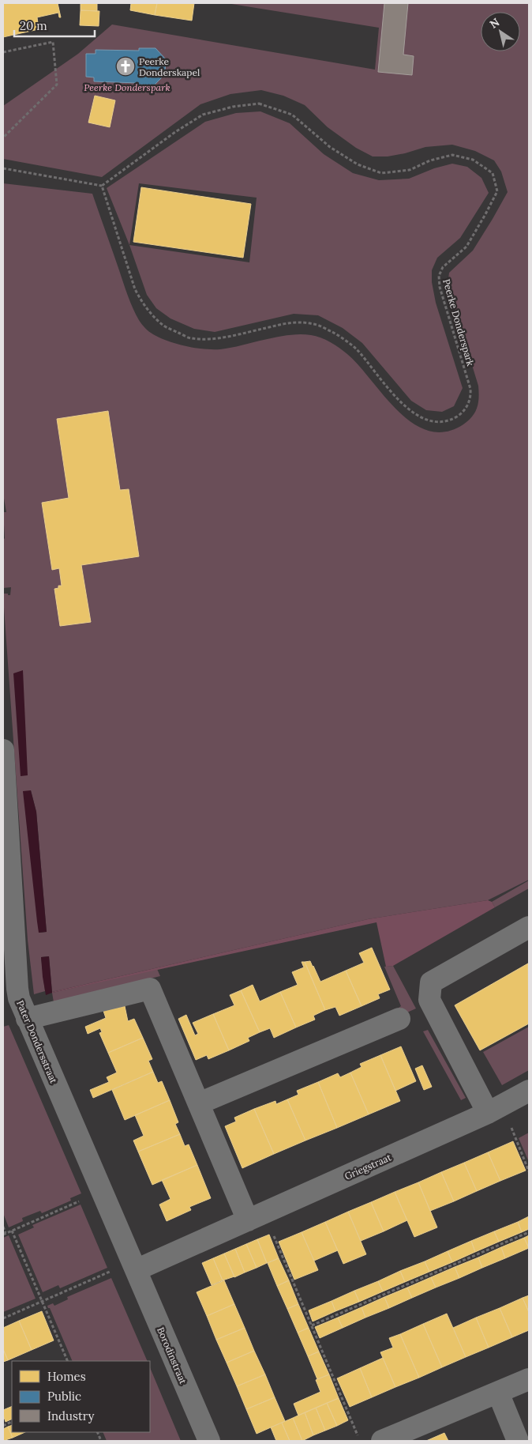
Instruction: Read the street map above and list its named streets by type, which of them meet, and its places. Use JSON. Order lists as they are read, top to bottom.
{
  "streets": {
    "street": ["Pater Dondersstraat", "Griegstraat", "Borodinstraat"],
    "path": ["Peerke Donderspark"]
  },
  "crossings": [
    ["Pater Dondersstraat", "Griegstraat"],
    ["Pater Dondersstraat", "Borodinstraat"],
    ["Griegstraat", "Borodinstraat"]
  ],
  "parks": ["Peerke Donderspark"],
  "places": {
    "church": ["Peerke Donderskapel"]
  },
  "legend": ["Homes", "Public", "Industry"],
  "scale_bar": "20 m",
  "north": "top left"
}
